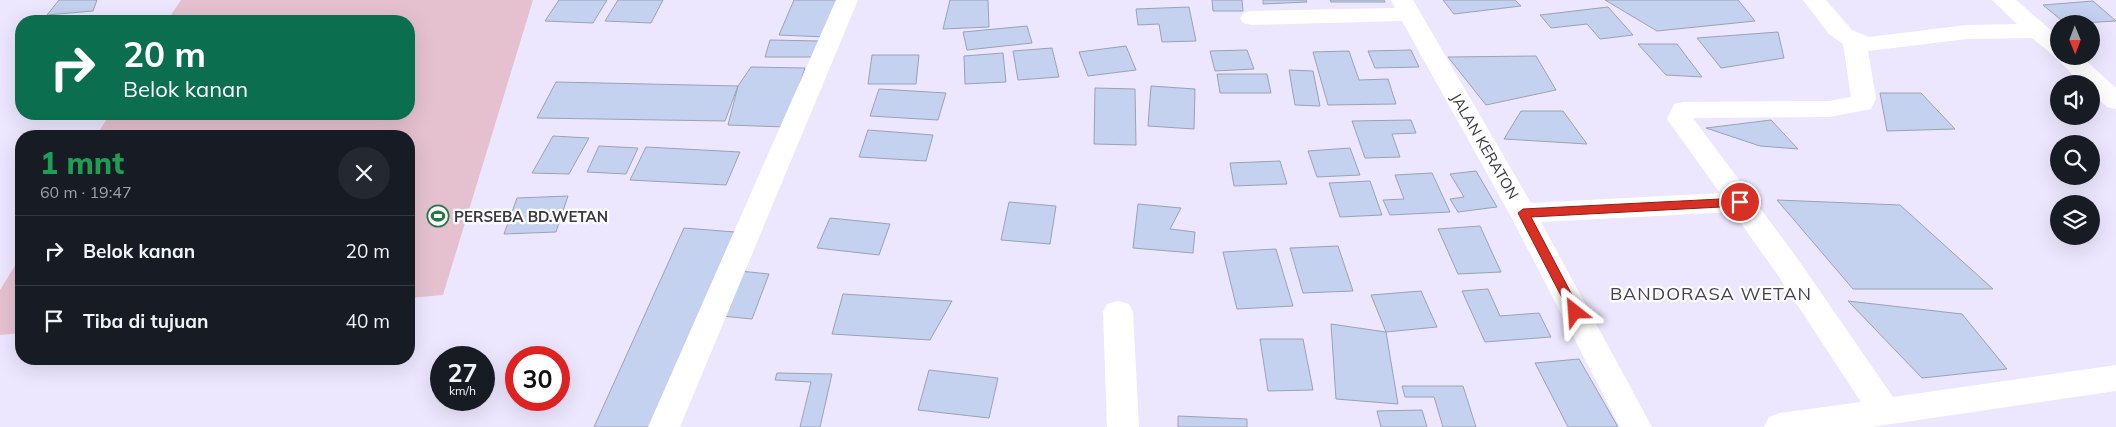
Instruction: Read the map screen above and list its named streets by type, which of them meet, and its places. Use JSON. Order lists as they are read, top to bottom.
{
  "streets": {
    "street": ["JALAN KERATON"]
  },
  "districts": ["BANDORASA WETAN"],
  "places": {
    "sports": ["PERSEBA BD.WETAN"]
  },
  "north": "bottom",
  "page": {
    "turn": ["20 m", "Belok kanan"],
    "heading": ["1 mnt", "60 m · 19:47"],
    "list": [
      {
        "name": "Belok kanan",
        "value": "20 m"
      },
      {
        "name": "Tiba di tujuan",
        "value": "40 m"
      }
    ],
    "speed": "27 km/h",
    "limit": "30"
  }
}
